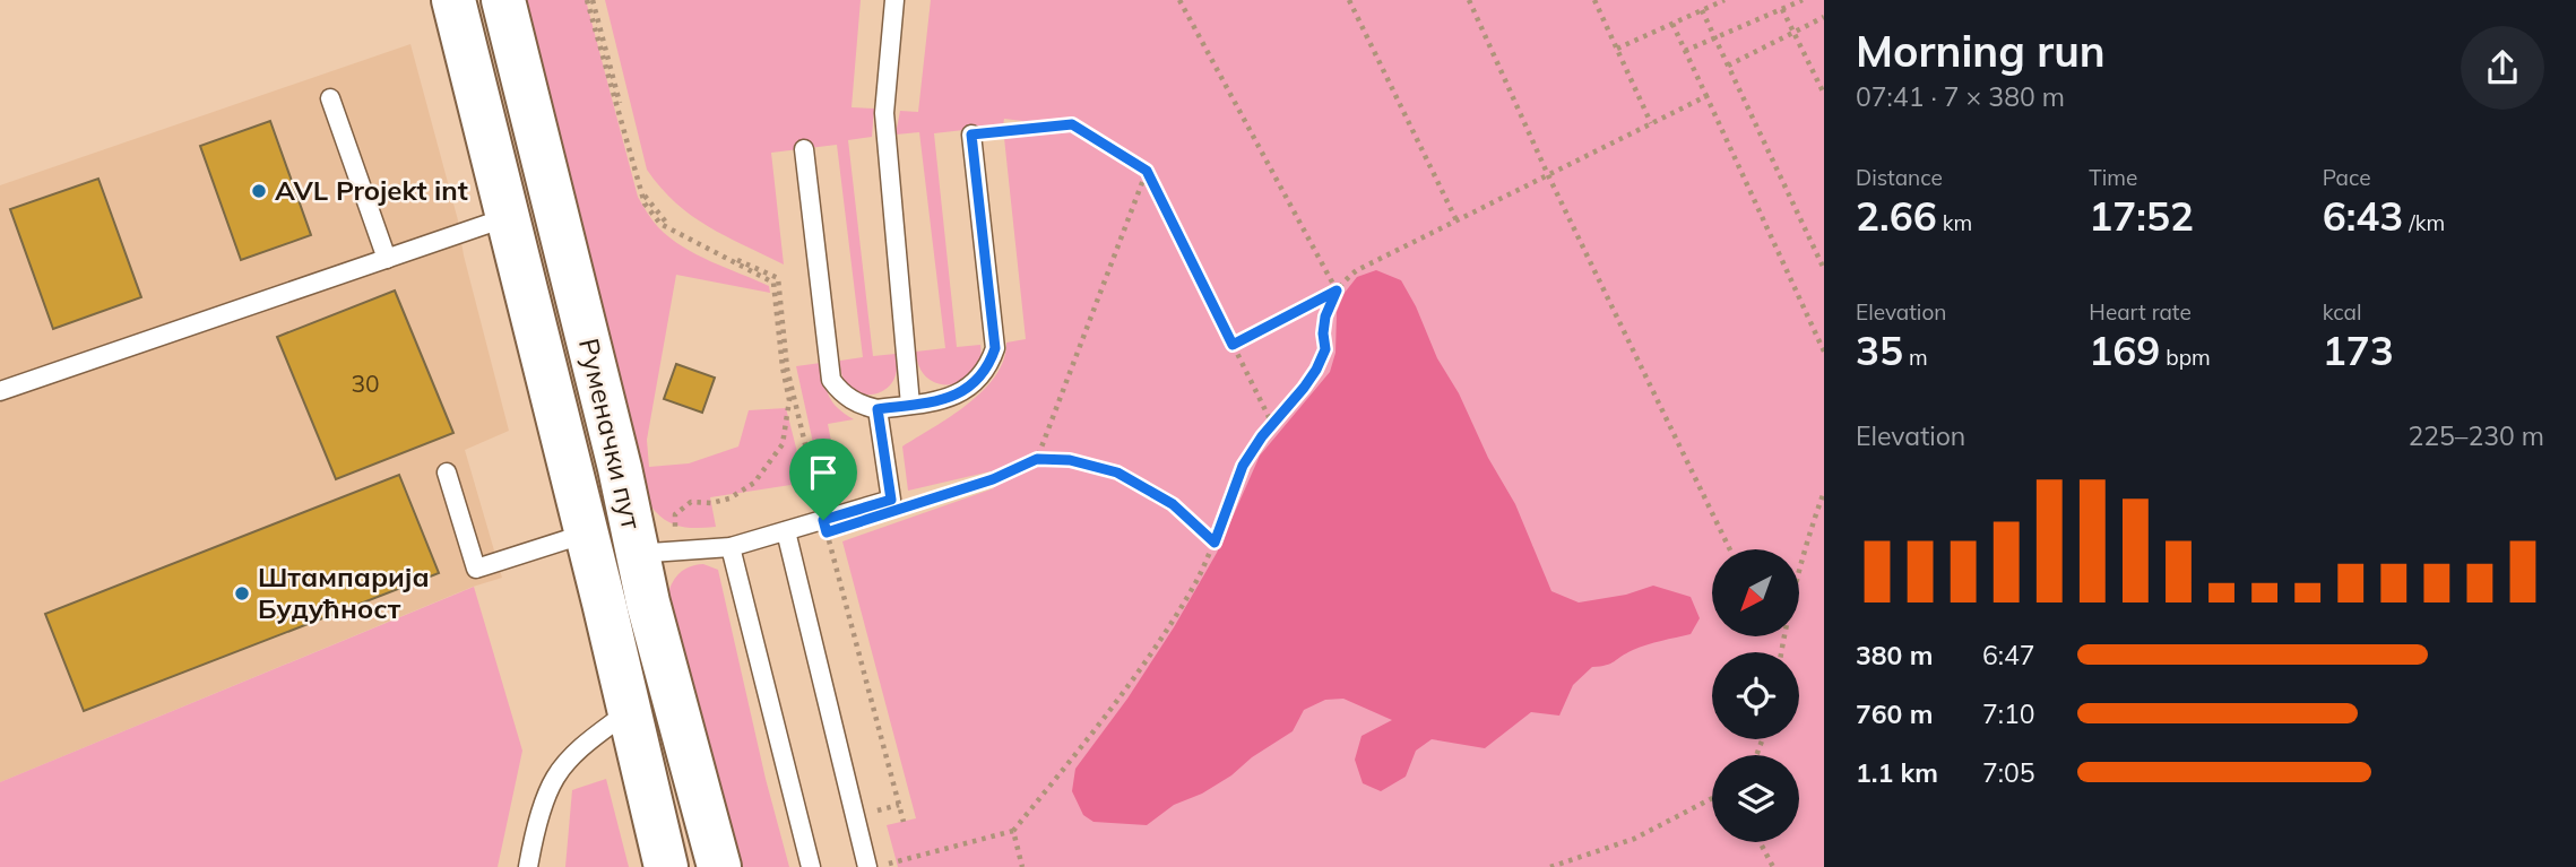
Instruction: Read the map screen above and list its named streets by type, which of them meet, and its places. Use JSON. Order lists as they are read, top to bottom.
{
  "streets": {
    "main road": ["Руменачки пут"]
  },
  "places": ["AVL Projekt int", "Штампарија Будућност"],
  "house_numbers": ["30"],
  "north": "bottom left",
  "page": {
    "heading": ["Morning run", "07:41 · 7 × 380 m"],
    "stats": [
      ["Distance", "2.66 km"],
      ["Time", "17:52"],
      ["Pace", "6:43 /km"],
      ["Elevation", "35 m"],
      ["Heart rate", "169 bpm"],
      ["kcal", "173"]
    ],
    "chart": ["Elevation", "225–230 m"],
    "list": [
      {
        "name": "380 m",
        "note": "6:47"
      },
      {
        "name": "760 m",
        "note": "7:10"
      },
      {
        "name": "1.1 km",
        "note": "7:05"
      }
    ]
  }
}
